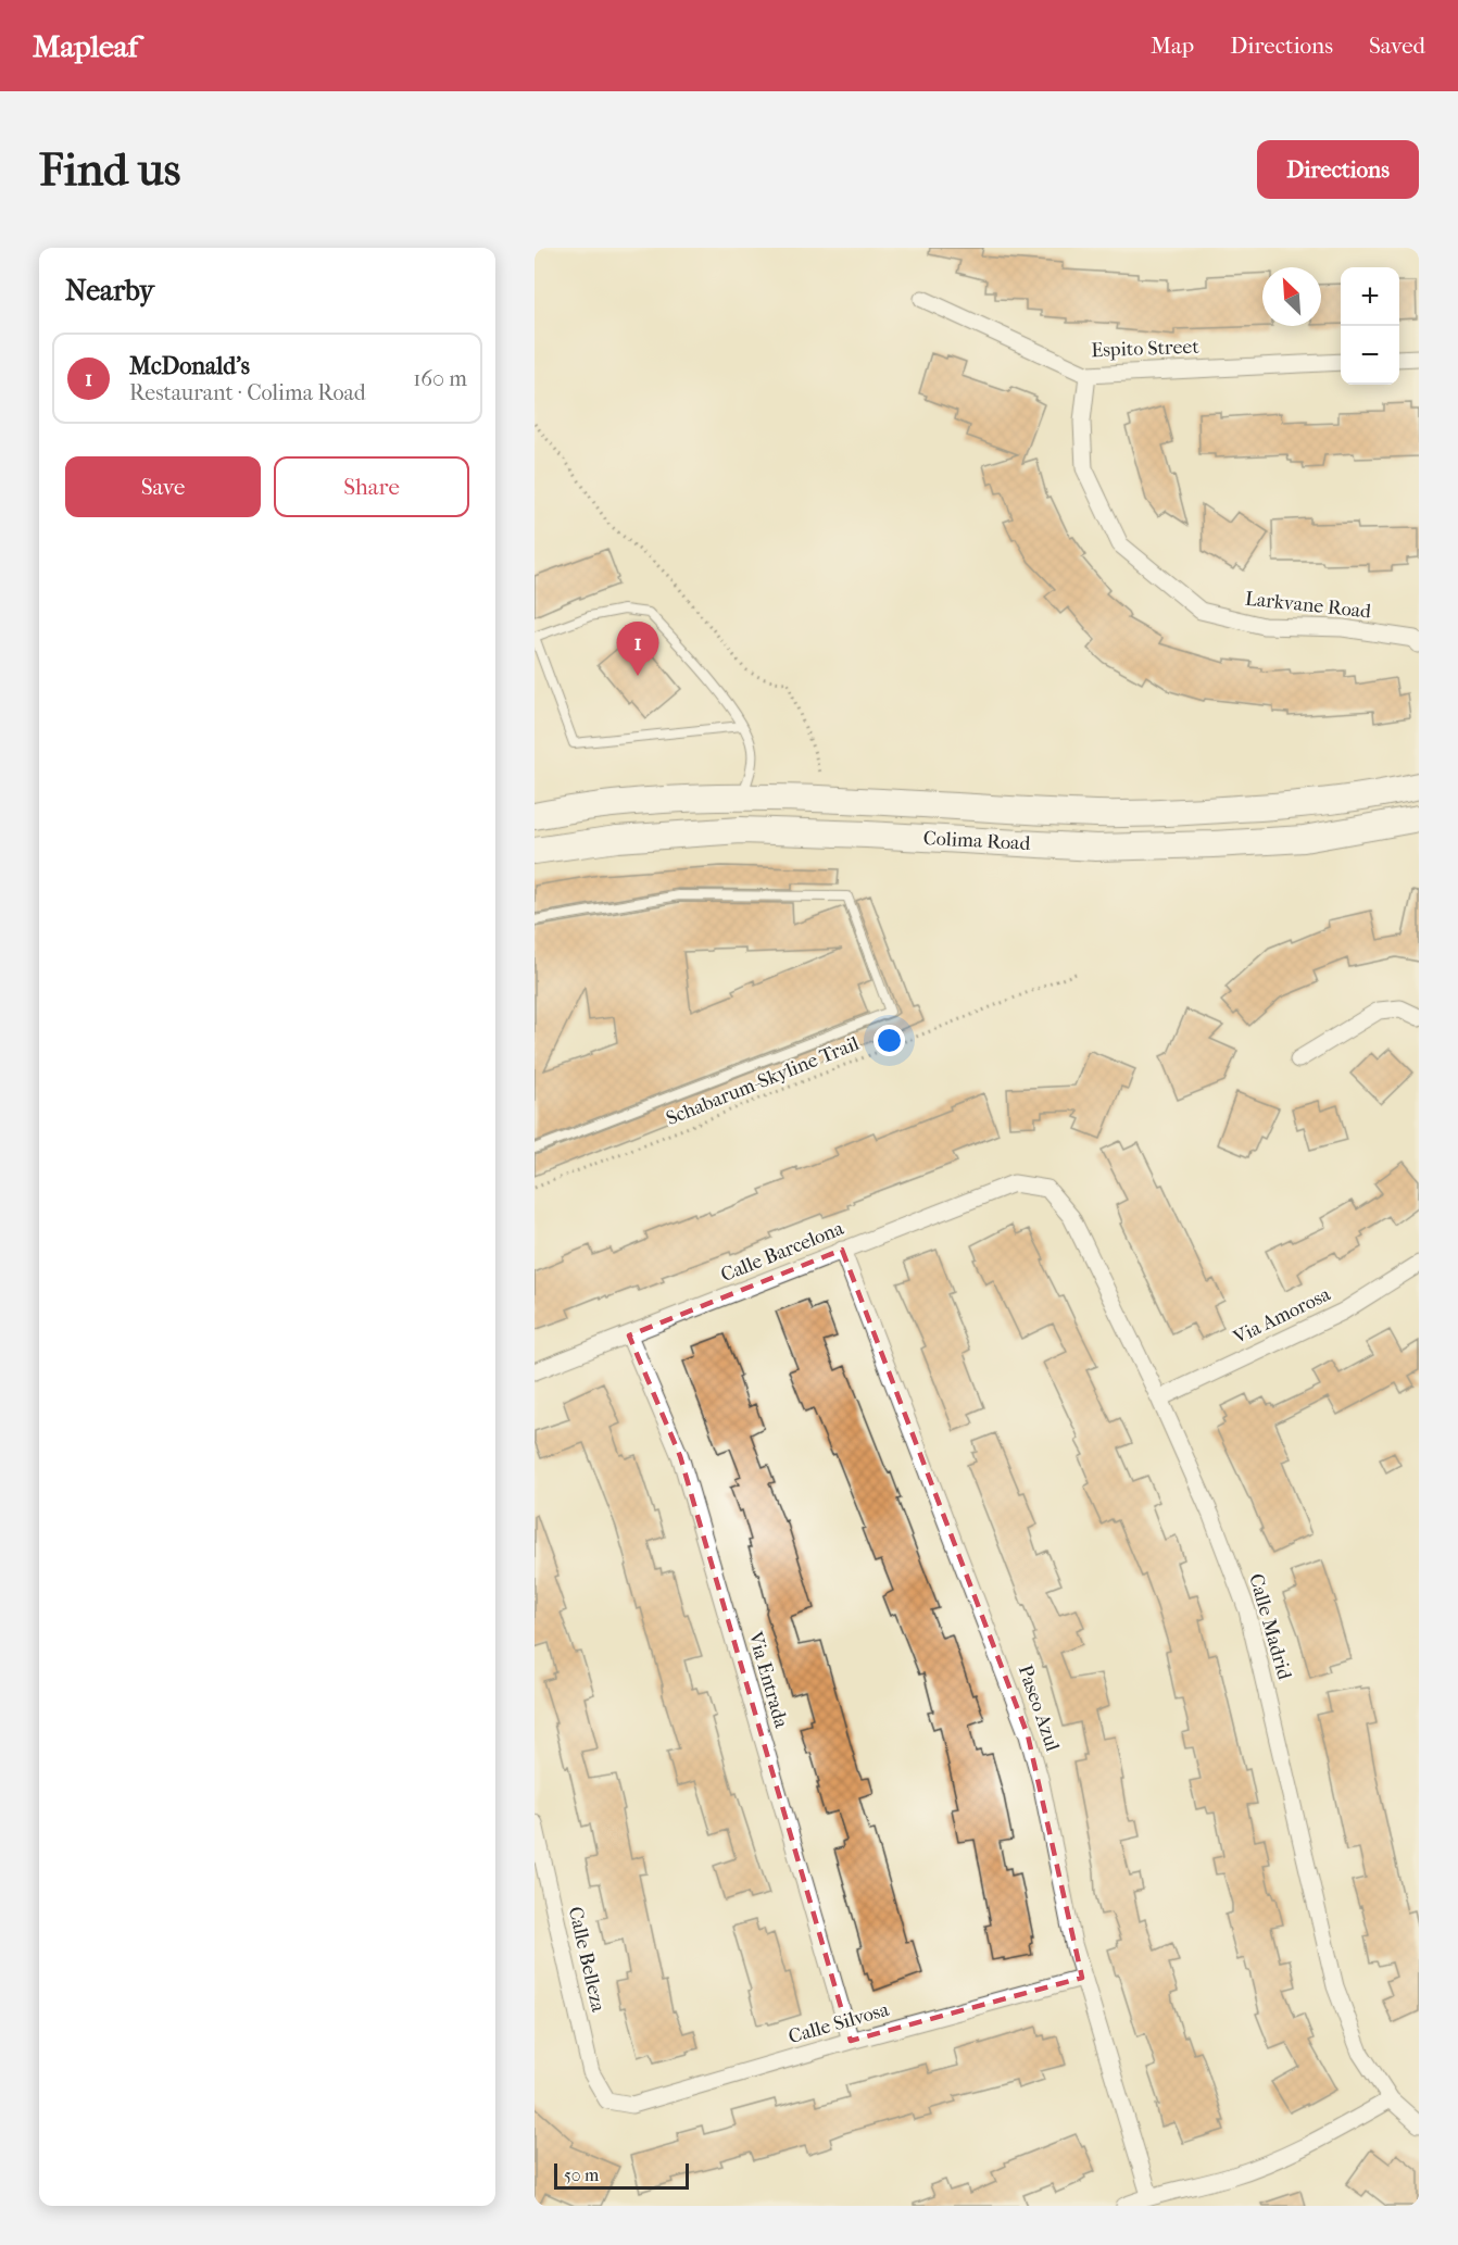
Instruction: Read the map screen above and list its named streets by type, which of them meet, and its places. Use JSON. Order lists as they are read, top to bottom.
{
  "streets": {
    "main road": ["Colima Road"],
    "street": [
      "Espito Street",
      "Larkvane Road",
      "Calle Barcelona",
      "Via Amorosa",
      "Calle Madrid",
      "Via Entrada",
      "Paseo Azul",
      "Calle Belleza",
      "Calle Silvosa"
    ],
    "path": ["Schabarum-Skyline Trail"]
  },
  "crossings": [
    ["Espito Street", "Larkvane Road"],
    ["Calle Barcelona", "Calle Madrid"],
    ["Calle Barcelona", "Via Entrada"],
    ["Calle Barcelona", "Paseo Azul"],
    ["Via Amorosa", "Calle Madrid"],
    ["Via Entrada", "Calle Silvosa"],
    ["Paseo Azul", "Calle Silvosa"],
    ["Calle Belleza", "Calle Silvosa"]
  ],
  "scale_bar": "50 m",
  "north": "top left",
  "page": {
    "header": "Mapleaf",
    "nav": ["Map", "Directions", "Saved"],
    "buttons": [
      "Directions",
      ["Save", "Share"]
    ],
    "title": "Find us",
    "heading": "Nearby",
    "map_buttons": ["+", "−"],
    "list": [
      {
        "mark": "1",
        "name": "McDonald's",
        "note": "Restaurant · Colima Road",
        "value": "160 m"
      }
    ],
    "pins": "1",
    "scale": "50 m"
  }
}
